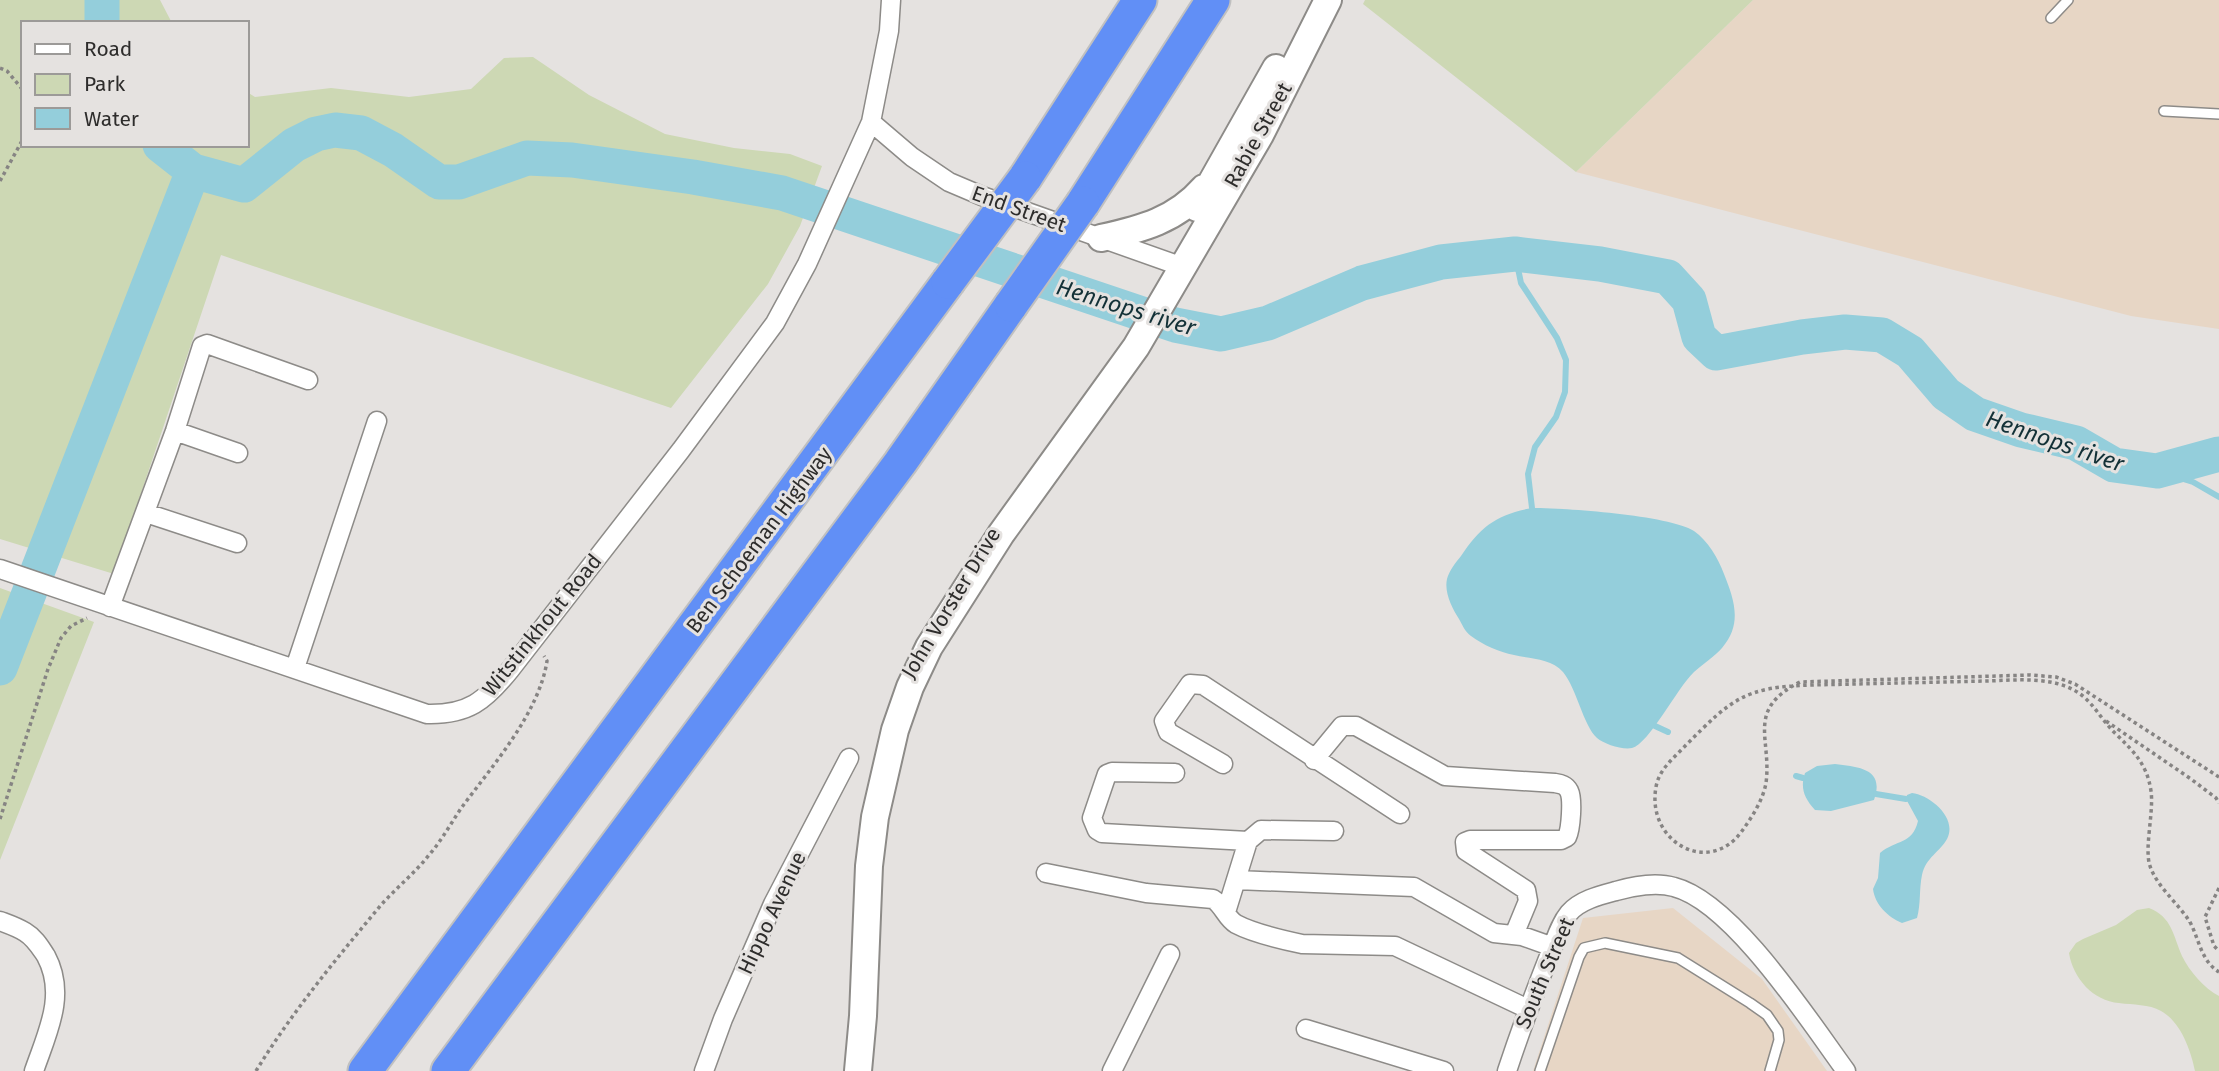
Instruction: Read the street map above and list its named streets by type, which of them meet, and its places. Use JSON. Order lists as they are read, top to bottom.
{
  "streets": {
    "highway": ["Ben Schoeman Highway"],
    "main road": ["Rabie Street", "John Vorster Drive"],
    "street": [
      "End Street",
      "Witstinkhout Road",
      "Hippo Avenue",
      "South Street"
    ]
  },
  "crossings": [
    ["Rabie Street", "End Street"],
    ["Rabie Street", "John Vorster Drive"],
    ["End Street", "John Vorster Drive"],
    ["End Street", "Witstinkhout Road"]
  ],
  "water": ["Hennops river"],
  "legend": ["Road", "Park", "Water"]
}
